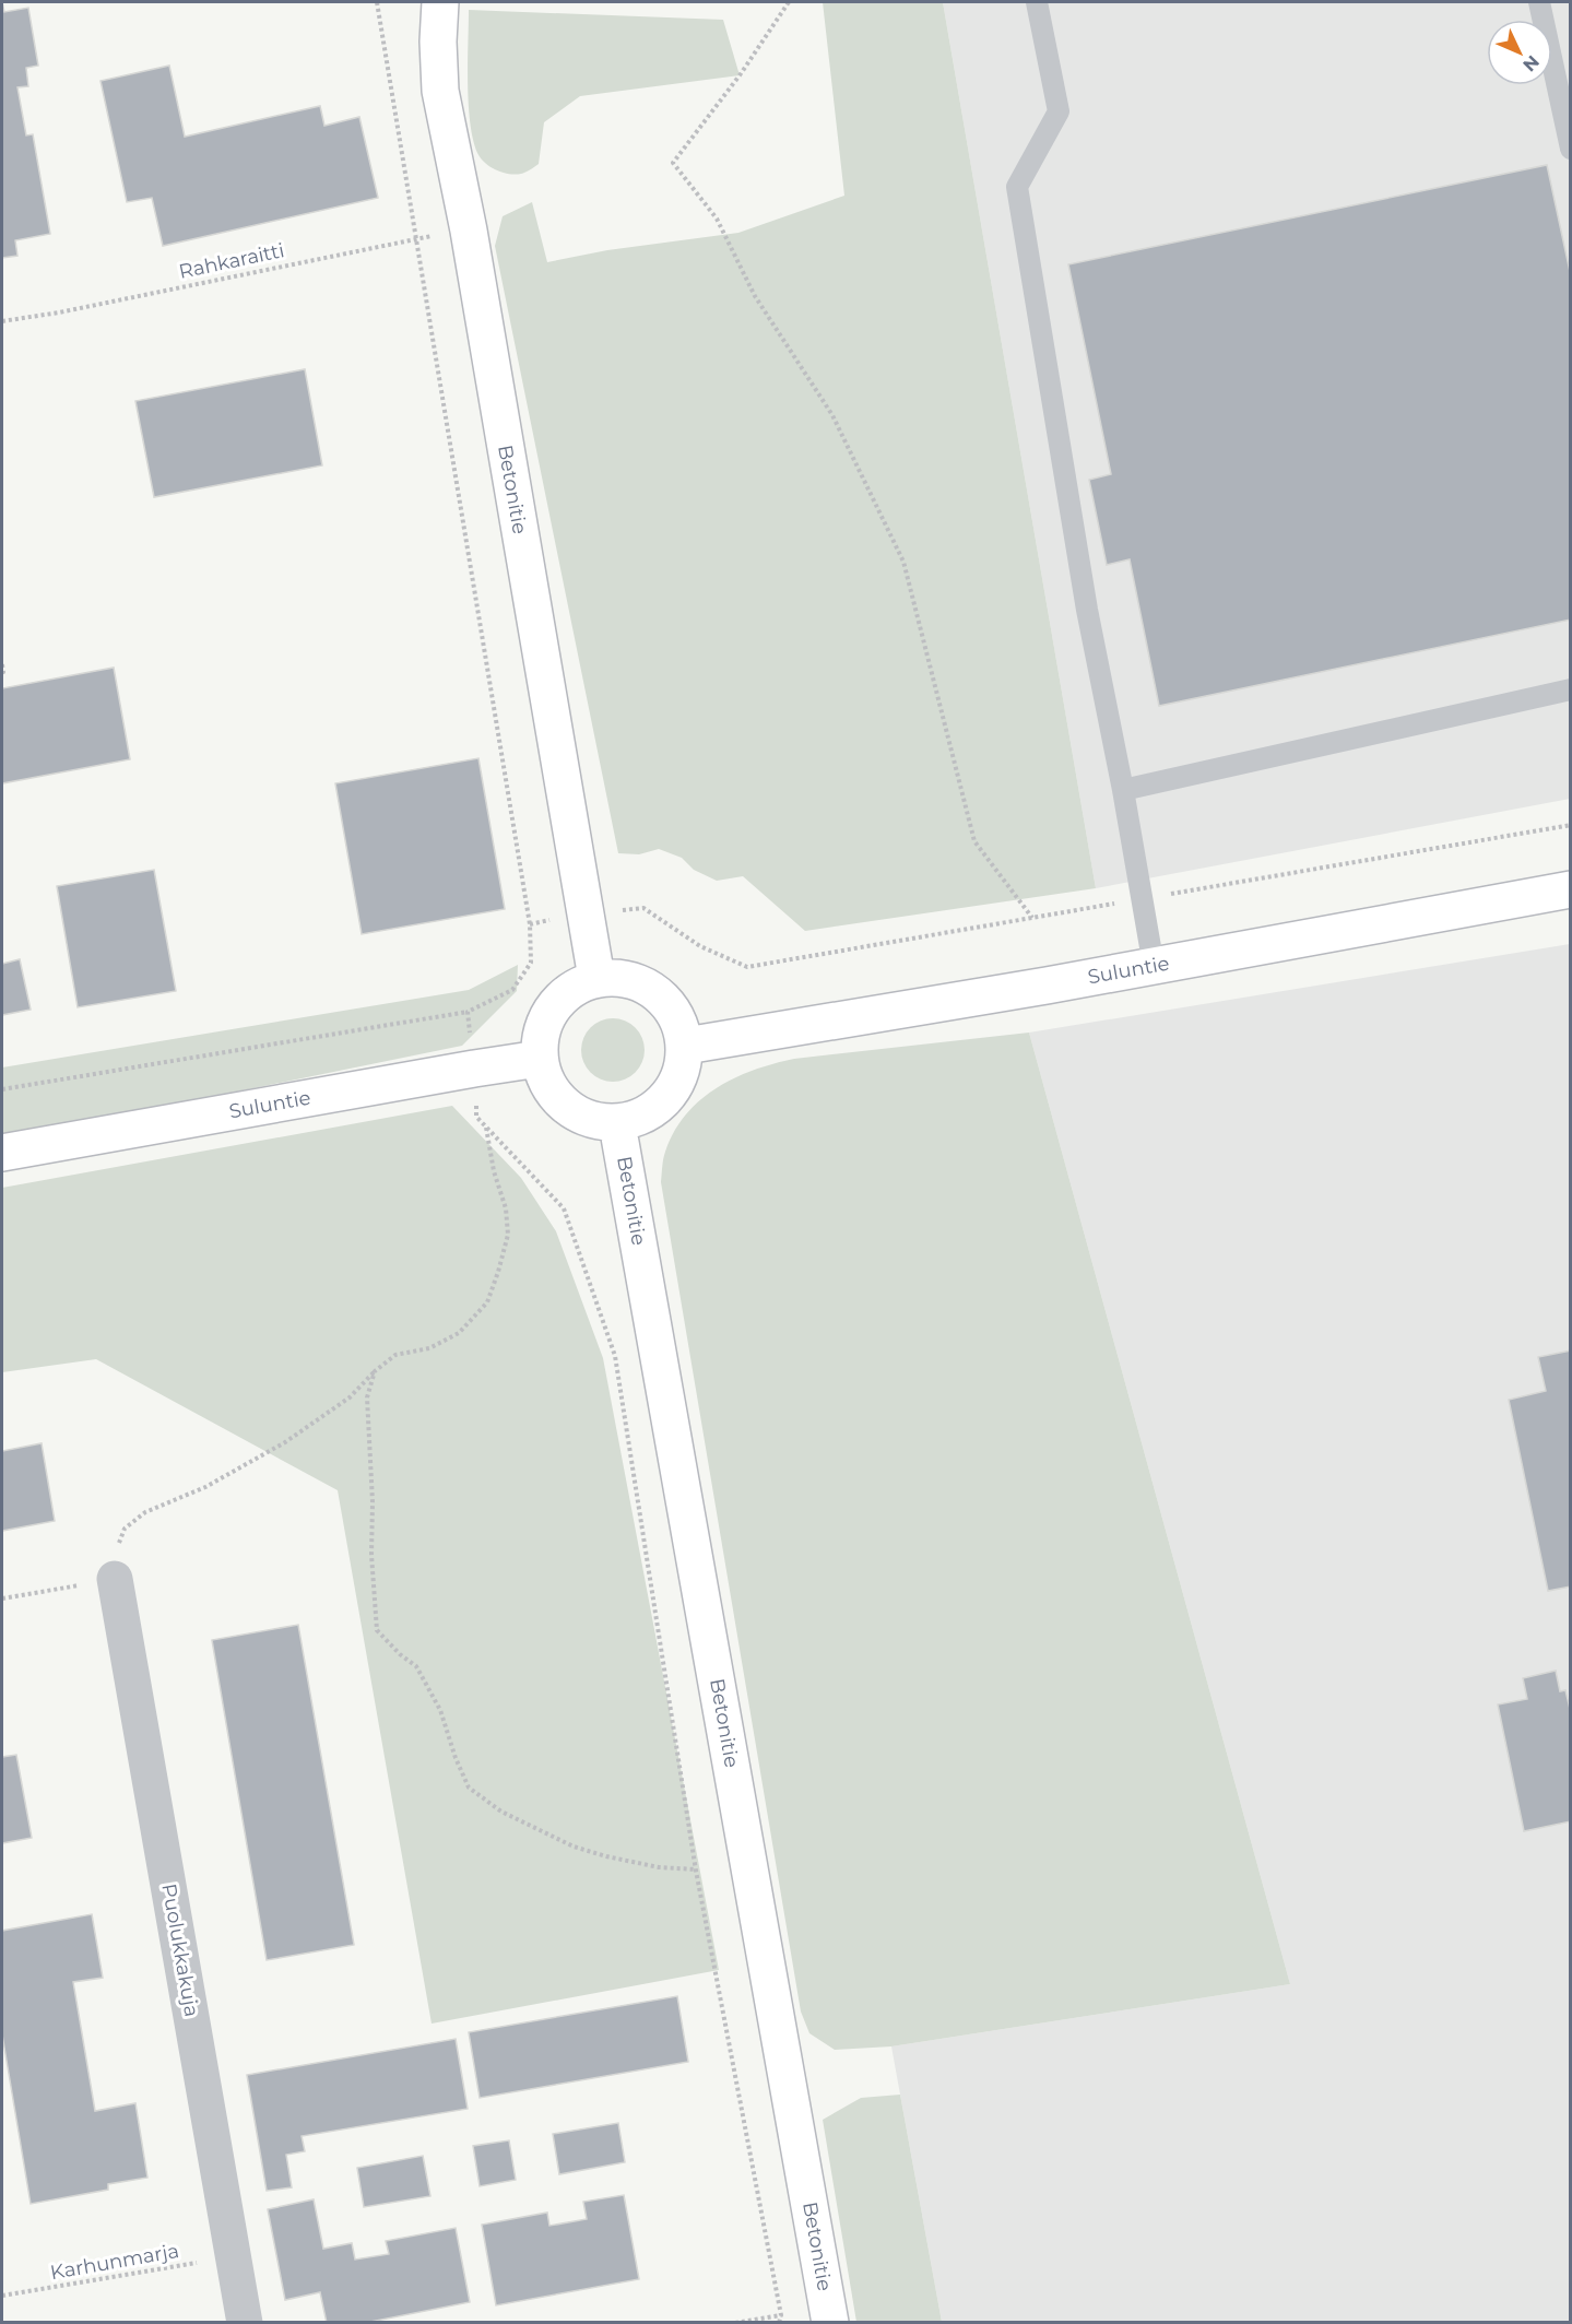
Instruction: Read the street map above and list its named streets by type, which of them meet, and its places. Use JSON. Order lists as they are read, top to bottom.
{
  "streets": {
    "street": ["Betonitie", "Suluntie", "Puolukkakuja"],
    "path": ["Rahkaraitti", "Karhunmarja"]
  },
  "crossings": [
    ["Rahkaraitti", "Betonitie"],
    ["Betonitie", "Suluntie"],
    ["Puolukkakuja", "Karhunmarja"]
  ],
  "north": "bottom right"
}
